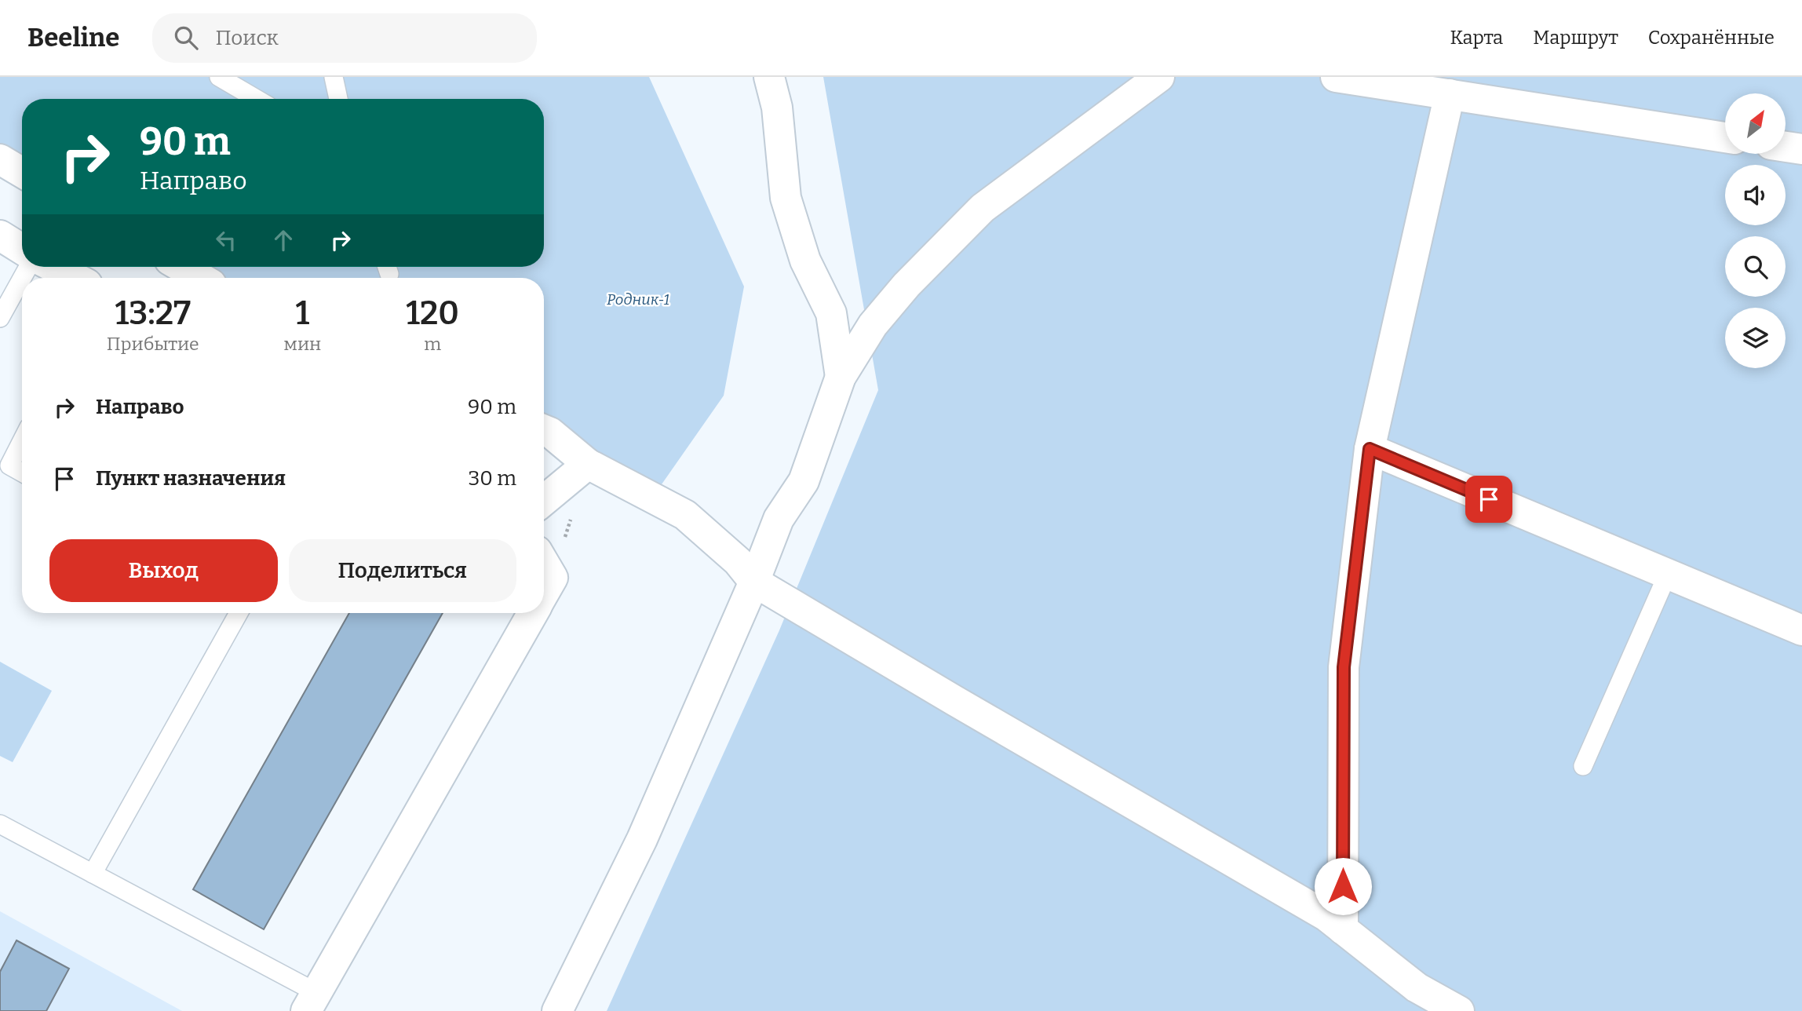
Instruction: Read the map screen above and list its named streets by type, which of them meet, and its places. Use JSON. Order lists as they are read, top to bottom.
{
  "parks": ["Родник-1"],
  "north": "top right",
  "page": {
    "header": "Beeline",
    "search": "Поиск",
    "nav": ["Карта", "Маршрут", "Сохранённые"],
    "turn": ["90 m", "Направо"],
    "eta": [
      "13:27",
      "Прибытие",
      "1",
      "мин",
      "120",
      "m"
    ],
    "list": [
      {
        "name": "Направо",
        "value": "90 m"
      },
      {
        "name": "Пункт назначения",
        "value": "30 m"
      }
    ],
    "buttons": ["Выход", "Поделиться"]
  }
}
